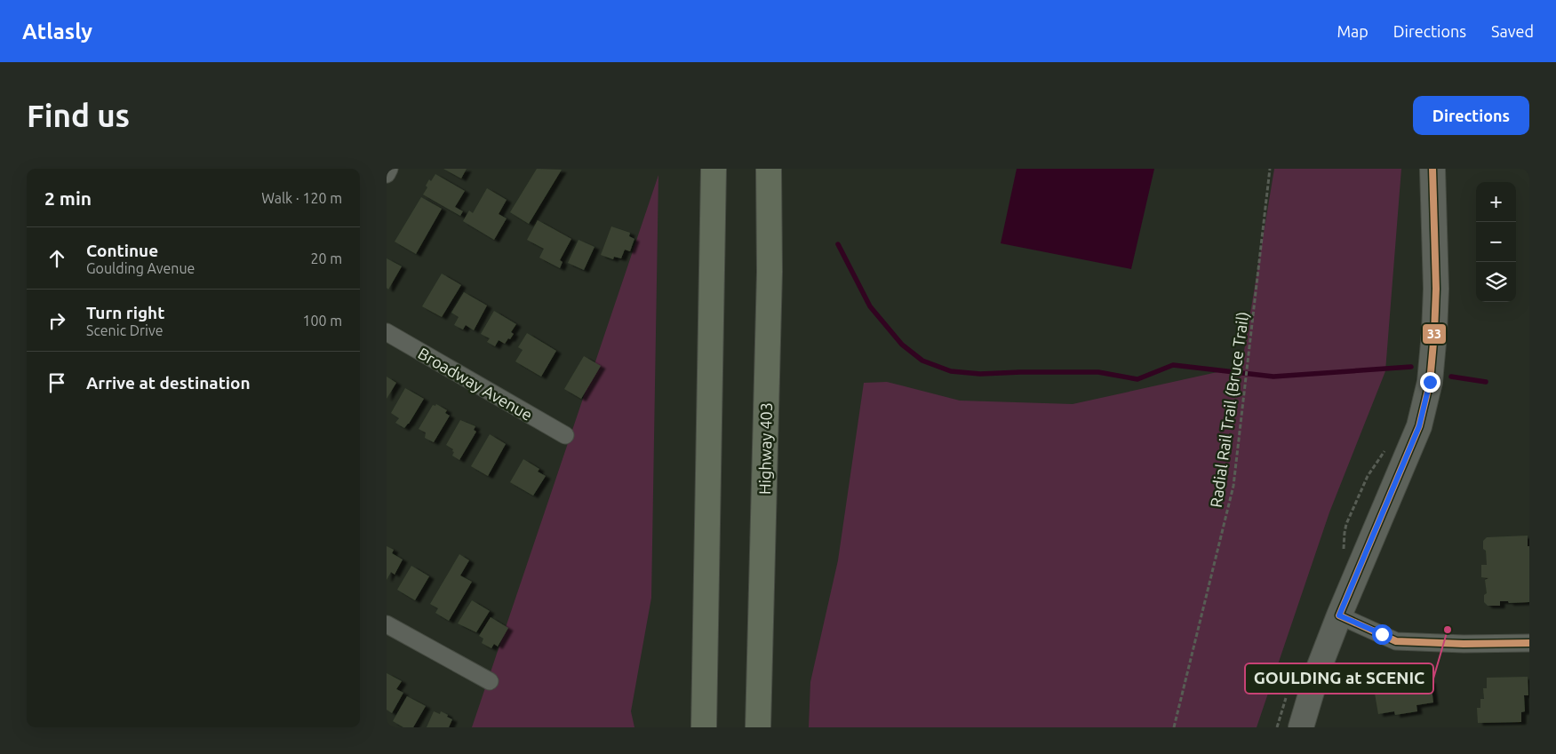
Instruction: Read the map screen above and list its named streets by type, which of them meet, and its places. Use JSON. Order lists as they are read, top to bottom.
{
  "streets": {
    "highway": ["Highway 403"],
    "street": ["Broadway Avenue"],
    "path": ["Radial Rail Trail (Bruce Trail)"]
  },
  "places": ["GOULDING at SCENIC"],
  "lines": ["transit line 33"],
  "page": {
    "header": "Atlasly",
    "nav": ["Map", "Directions", "Saved"],
    "buttons": "Directions",
    "title": "Find us",
    "heading": ["2 min", "Walk · 120 m"],
    "map_buttons": ["+", "−"],
    "list": [
      ["Continue", "Goulding Avenue", "20 m"],
      ["Turn right", "Scenic Drive", "100 m"],
      "Arrive at destination"
    ]
  }
}
